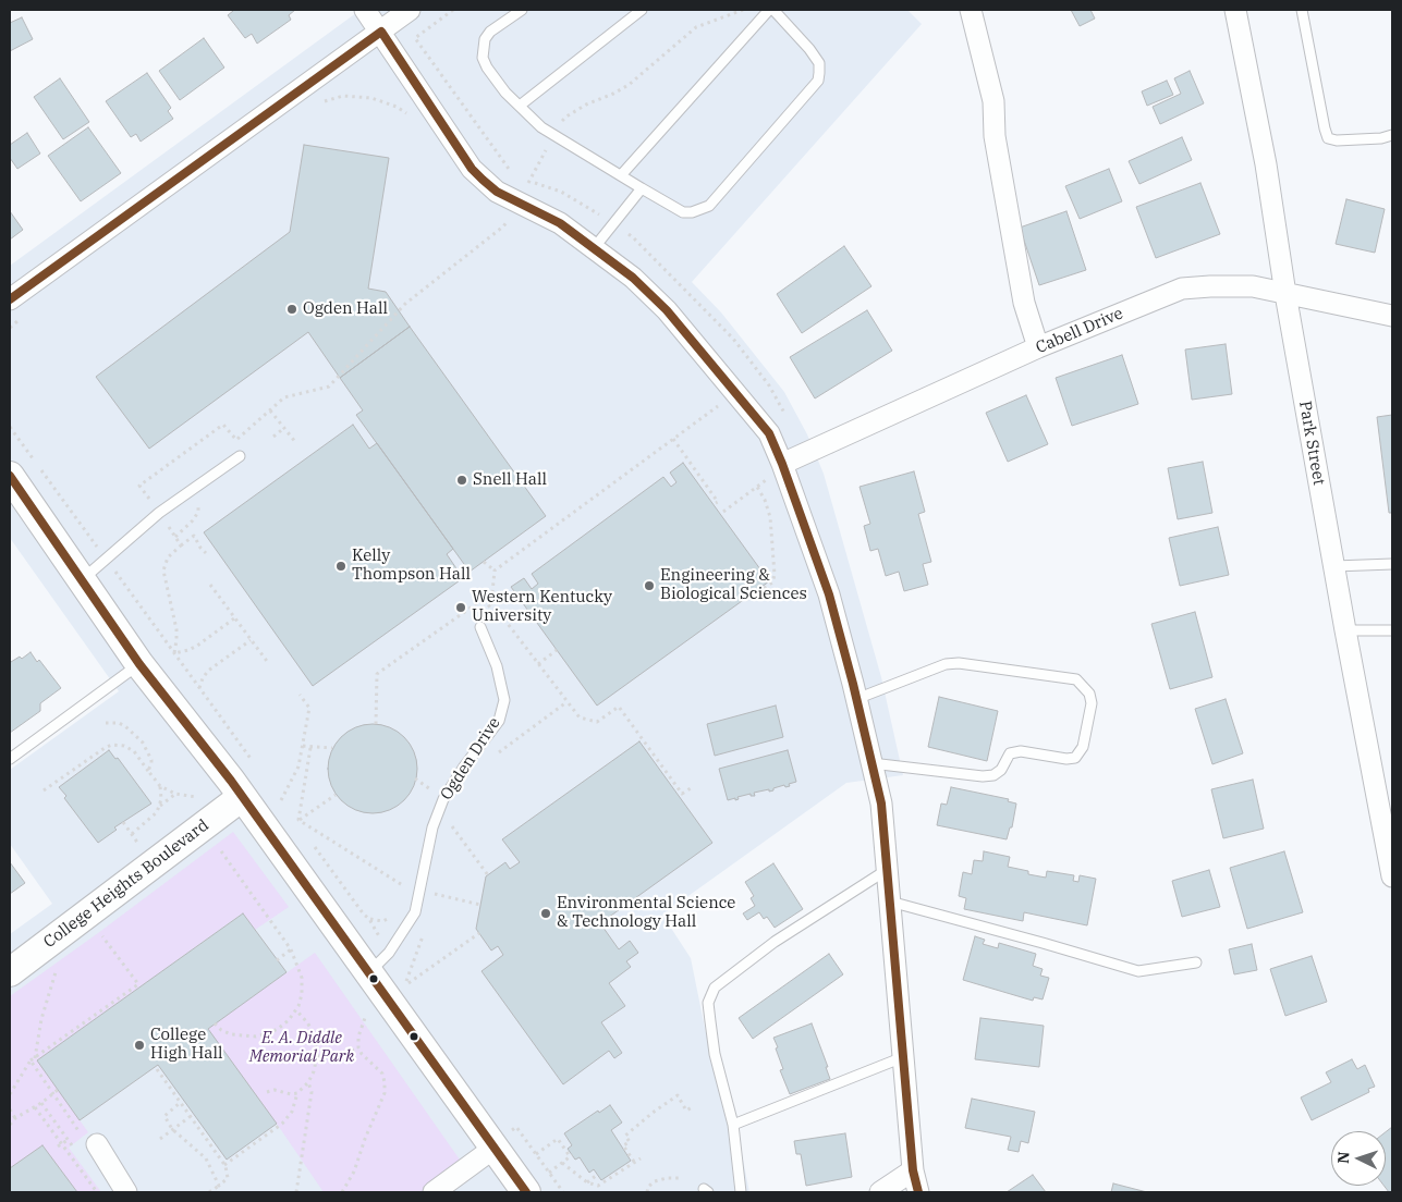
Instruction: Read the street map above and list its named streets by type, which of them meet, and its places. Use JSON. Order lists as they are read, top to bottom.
{
  "streets": {
    "street": ["Cabell Drive", "Park Street", "College Heights Boulevard"],
    "lane": ["Ogden Drive"]
  },
  "crossings": [
    ["Cabell Drive", "Park Street"]
  ],
  "parks": ["E. A. Diddle Memorial Park"],
  "places": [
    "Ogden Hall",
    "Snell Hall",
    "Kelly Thompson Hall",
    "Engineering & Biological Sciences",
    "Western Kentucky University",
    "Environmental Science & Technology Hall",
    "College High Hall"
  ],
  "north": "left"
}
